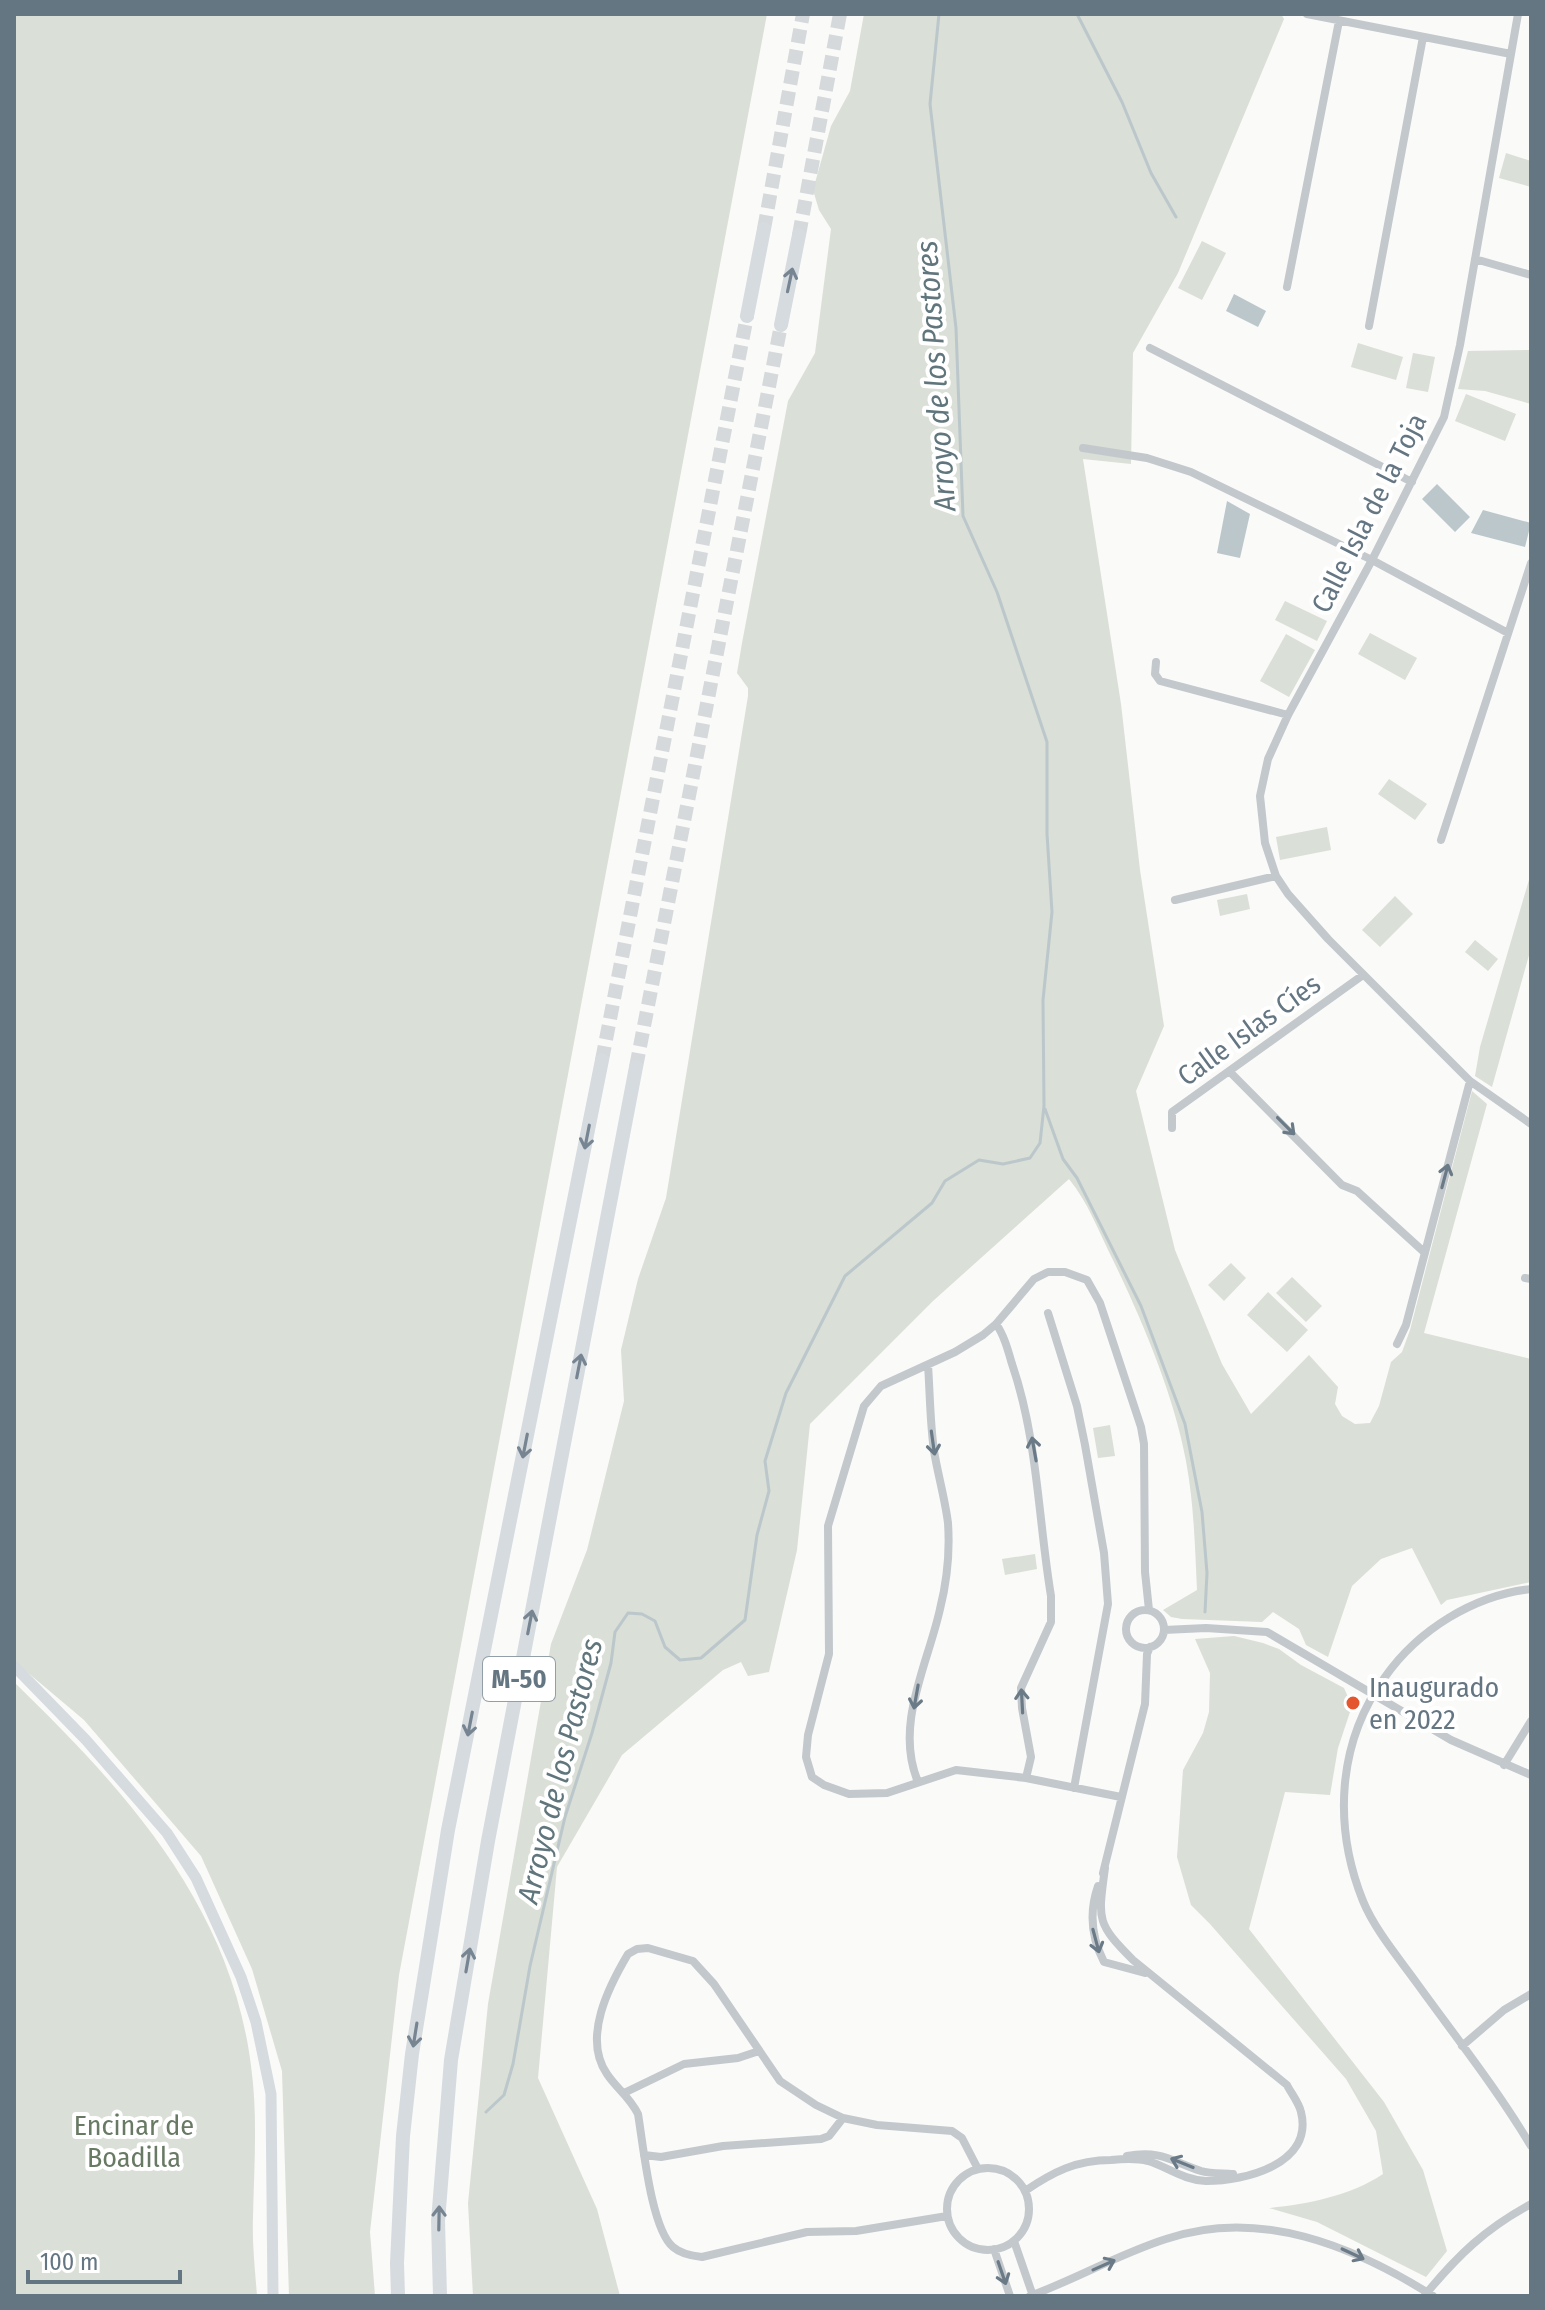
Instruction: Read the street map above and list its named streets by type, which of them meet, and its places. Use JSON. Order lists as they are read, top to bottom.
{
  "streets": {
    "highway": ["M-50"],
    "street": ["Calle Isla de la Toja", "Calle Islas Cíes"]
  },
  "crossings": [
    ["Calle Isla de la Toja", "Calle Islas Cíes"]
  ],
  "water": ["Arroyo de los Pastores"],
  "parks": ["Encinar de Boadilla"],
  "places": ["Inaugurado en 2022"],
  "scale_bar": "100 m"
}
